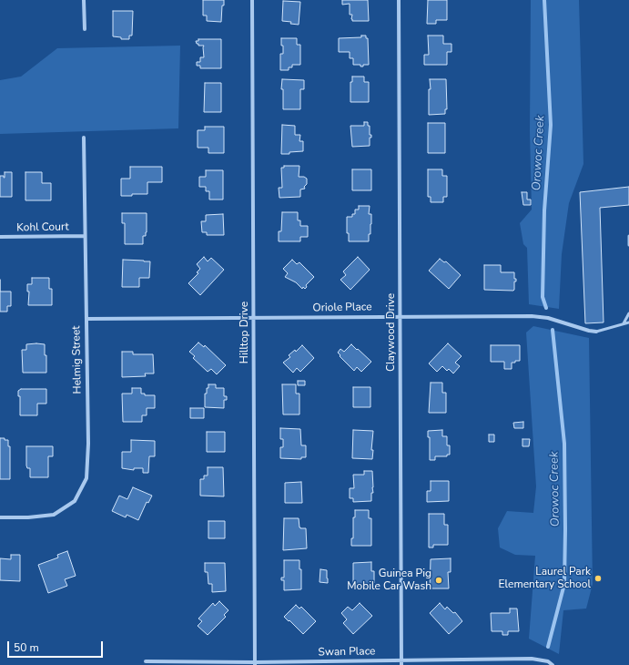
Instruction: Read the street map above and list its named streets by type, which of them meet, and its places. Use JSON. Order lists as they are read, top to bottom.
{
  "streets": {
    "street": [
      "Kohl Court",
      "Oriole Place",
      "Hilltop Drive",
      "Claywood Drive",
      "Helmig Street",
      "Swan Place"
    ]
  },
  "crossings": [
    ["Kohl Court", "Helmig Street"],
    ["Oriole Place", "Hilltop Drive"],
    ["Oriole Place", "Claywood Drive"],
    ["Oriole Place", "Helmig Street"],
    ["Hilltop Drive", "Swan Place"],
    ["Claywood Drive", "Swan Place"]
  ],
  "water": ["Orowoc Creek"],
  "places": ["Laurel Park Elementary School", "Guinea Pig Mobile Car Wash"],
  "scale_bar": "50 m"
}
